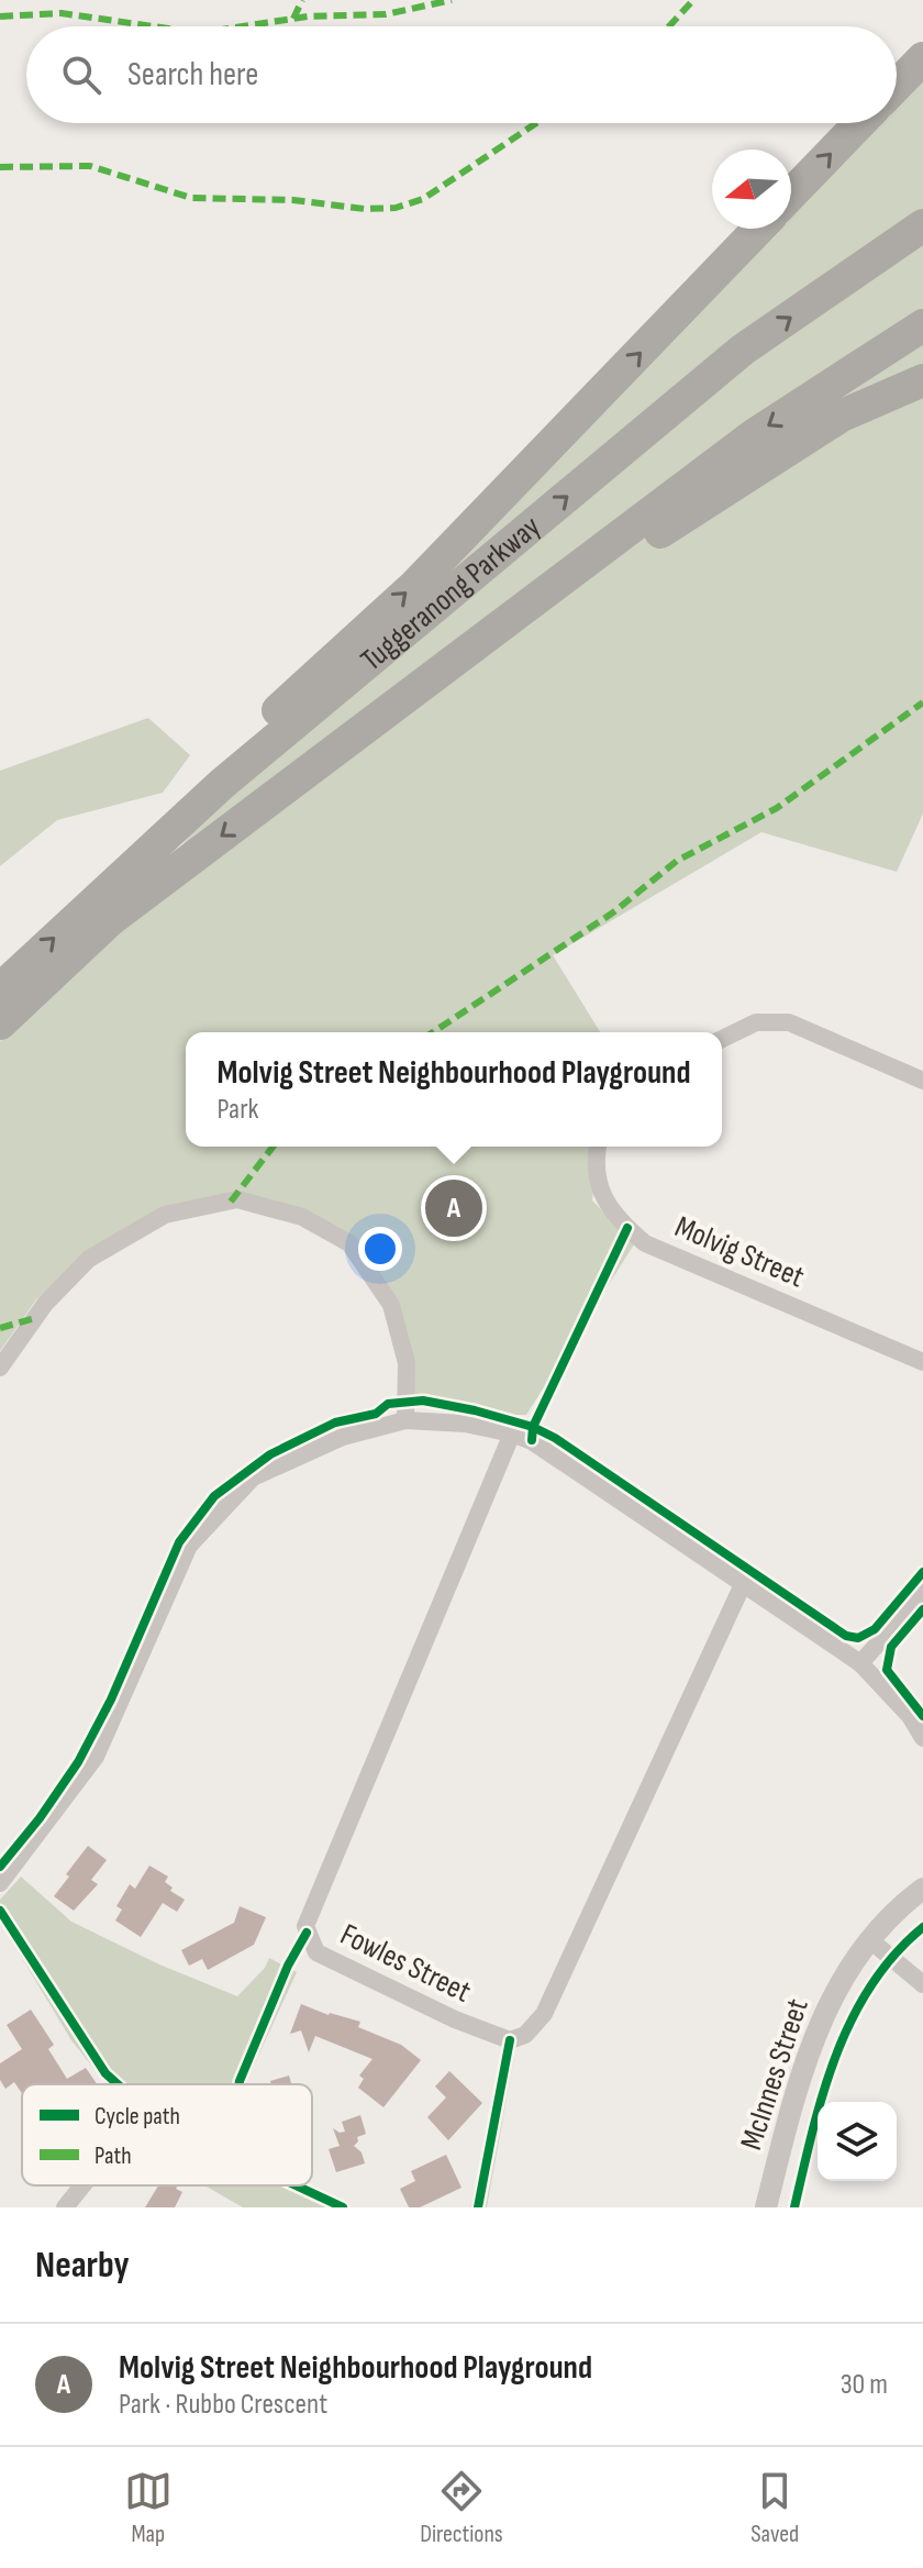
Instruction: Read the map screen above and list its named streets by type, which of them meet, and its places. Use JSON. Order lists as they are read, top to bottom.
{
  "streets": {
    "highway": ["Tuggeranong Parkway"],
    "street": ["Molvig Street", "Fowles Street", "McInnes Street"]
  },
  "legend": ["Cycle path", "Path"],
  "north": "left",
  "page": {
    "search": "Search here",
    "popup": ["Molvig Street Neighbourhood Playground", "Park"],
    "pins": "A",
    "heading": "Nearby",
    "list": [
      {
        "mark": "A",
        "name": "Molvig Street Neighbourhood Playground",
        "note": "Park · Rubbo Crescent",
        "value": "30 m"
      }
    ],
    "nav": ["Map", "Directions", "Saved"]
  }
}
